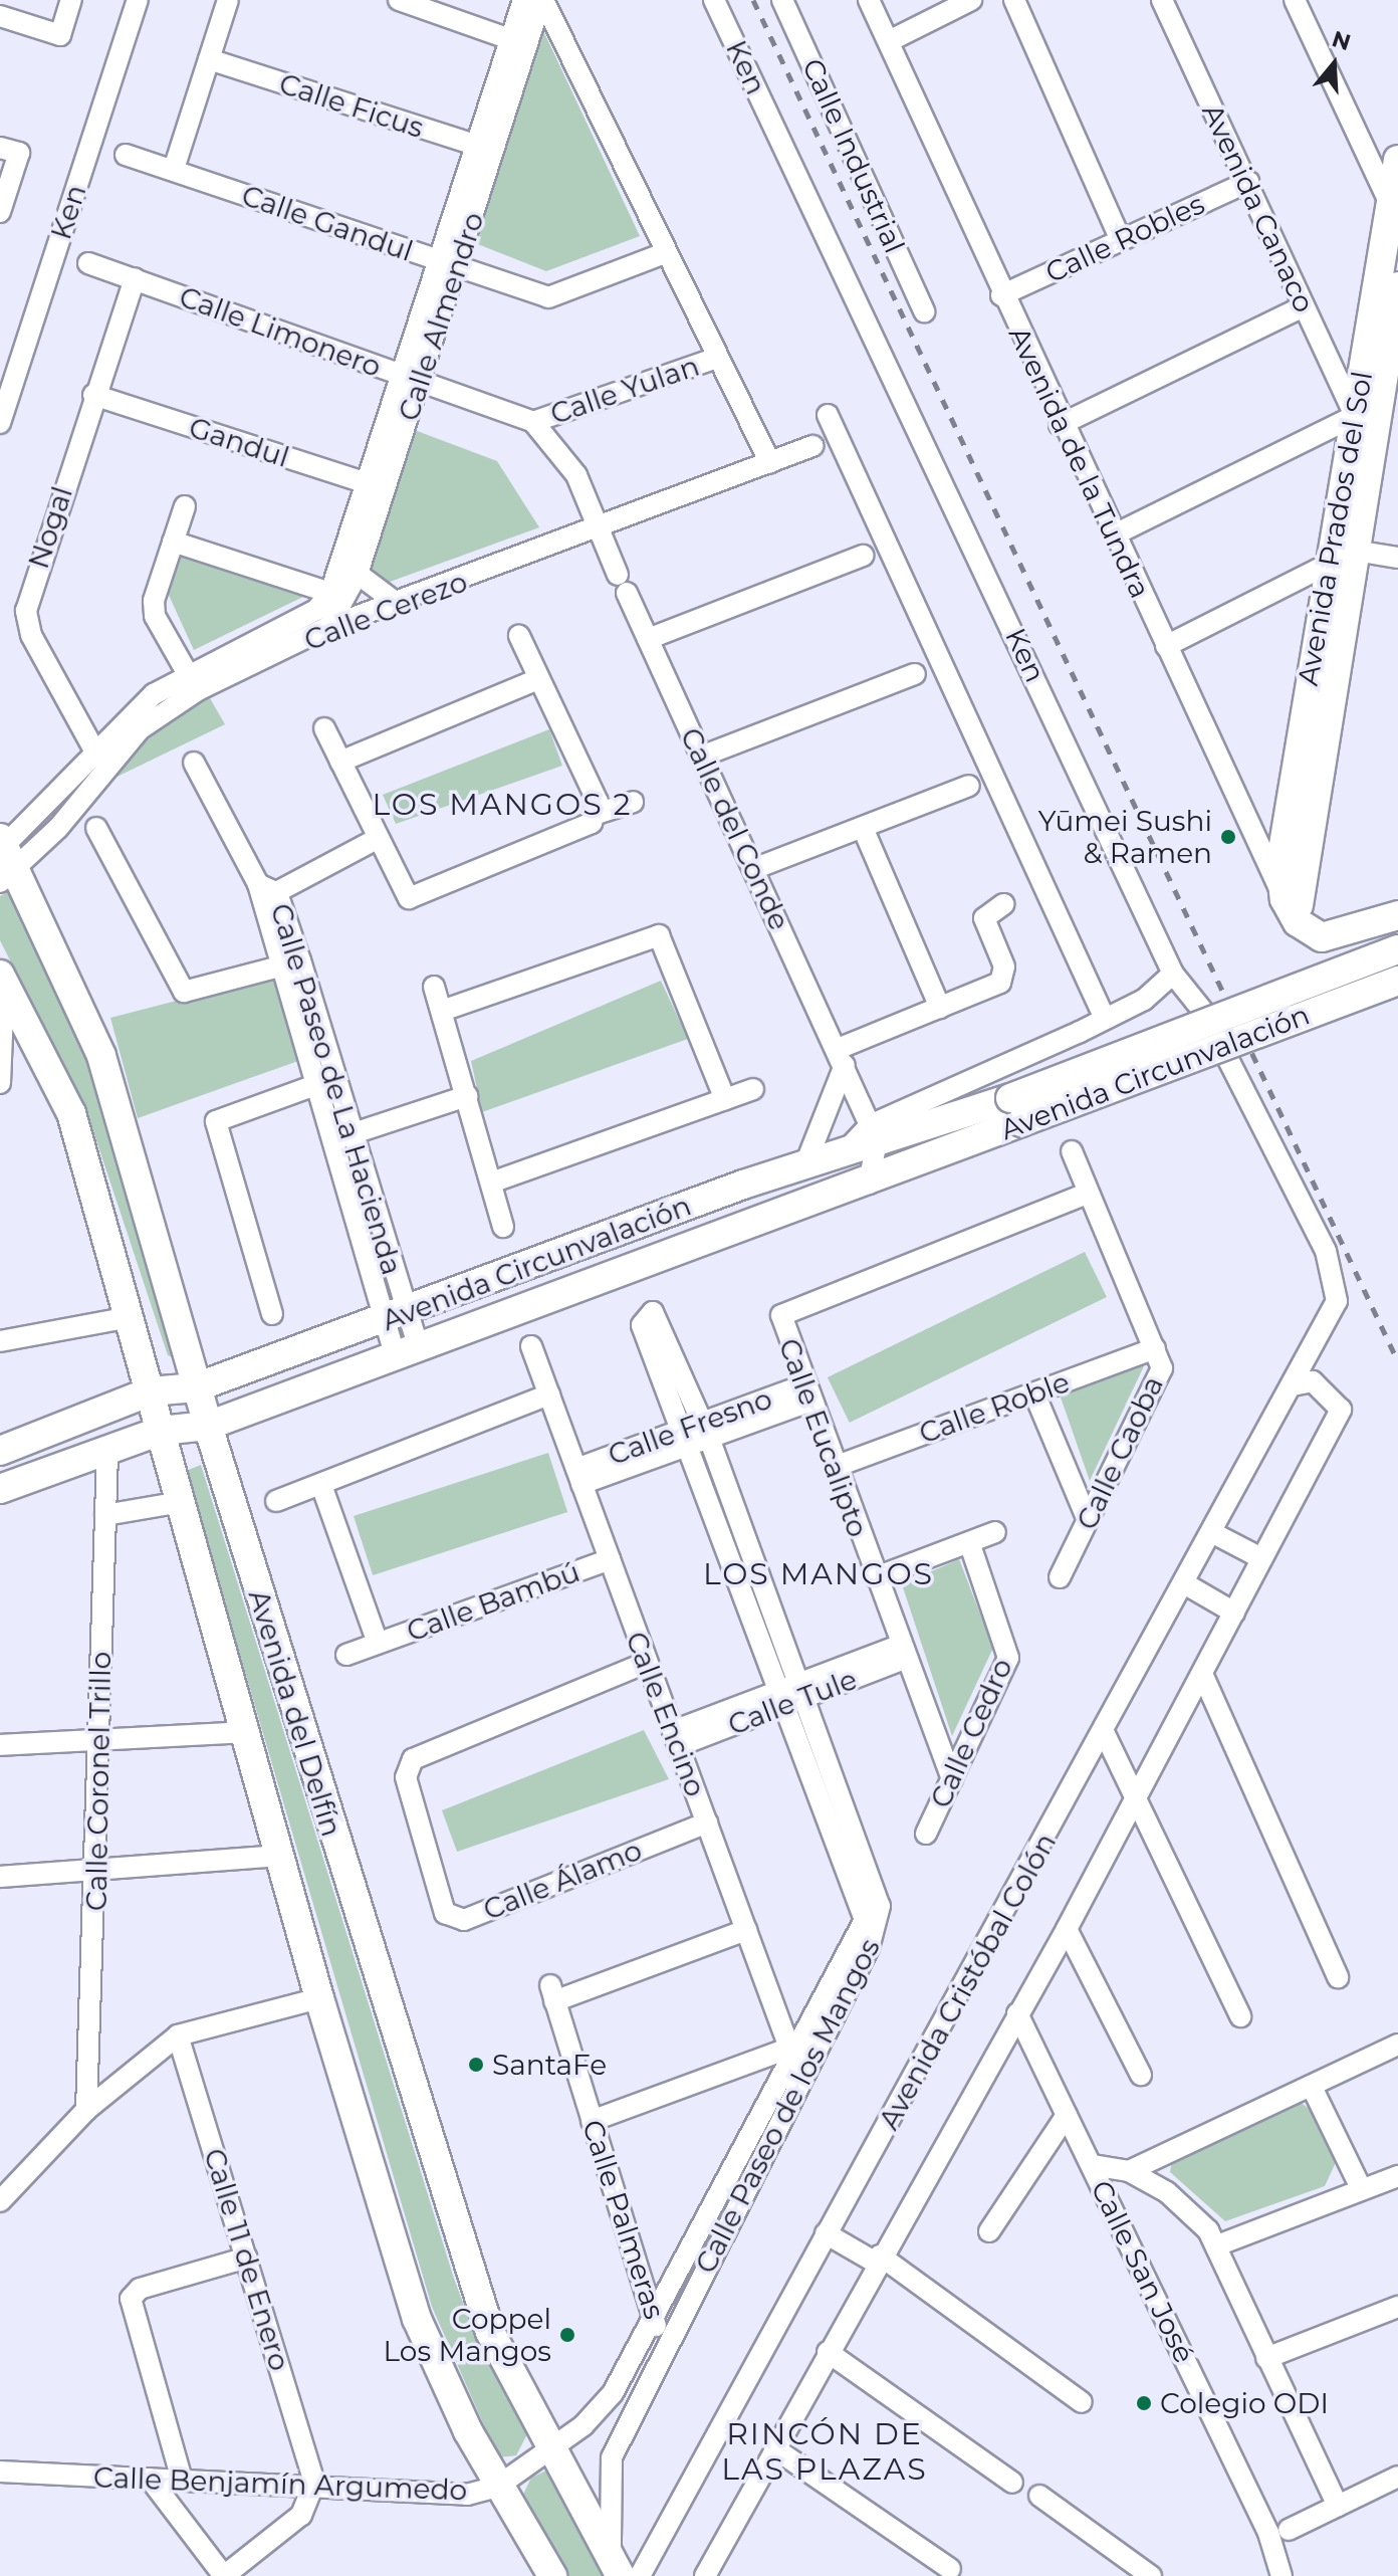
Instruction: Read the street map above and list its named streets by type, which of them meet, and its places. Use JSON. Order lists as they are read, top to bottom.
{
  "streets": {
    "street": [
      "Ken",
      "Calle Ficus",
      "Calle Industrial",
      "Avenida Canaco",
      "Calle Gandul",
      "Calle Robles",
      "Calle Almendro",
      "Calle Limonero",
      "Calle Yulan",
      "Gandul",
      "Avenida de la Tundra",
      "Nogal",
      "Avenida Prados del Sol",
      "Calle Cerezo",
      "Calle del Conde",
      "Avenida Circunvalación",
      "Calle Paseo de La Hacienda",
      "Calle Roble",
      "Calle Fresno",
      "Calle Eucalipto",
      "Calle Caoba",
      "Calle Bambú",
      "Calle Tule",
      "Avenida del Delfín",
      "Calle Encino",
      "Calle Cedro",
      "Calle Coronel Trillo",
      "Calle Álamo",
      "Avenida Cristóbal Colón",
      "Calle Paseo de los Mangos",
      "Calle Palmeras",
      "Calle 11 de Enero",
      "Calle San José",
      "Calle Benjamín Argumedo"
    ]
  },
  "crossings": [
    ["Ken", "Avenida Cristóbal Colón"],
    ["Calle Ficus", "Calle Almendro"],
    ["Avenida Canaco", "Calle Robles"],
    ["Avenida Canaco", "Avenida Prados del Sol"],
    ["Calle Gandul", "Calle Almendro"],
    ["Calle Robles", "Avenida de la Tundra"],
    ["Calle Almendro", "Calle Limonero"],
    ["Calle Almendro", "Gandul"],
    ["Calle Almendro", "Calle Cerezo"],
    ["Calle Limonero", "Calle Yulan"],
    ["Calle Limonero", "Nogal"],
    ["Gandul", "Nogal"],
    ["Avenida de la Tundra", "Avenida Prados del Sol"],
    ["Nogal", "Calle Cerezo"],
    ["Calle Cerezo", "Calle del Conde"],
    ["Calle Cerezo", "Avenida del Delfín"],
    ["Avenida Circunvalación", "Calle Paseo de La Hacienda"],
    ["Avenida Circunvalación", "Avenida del Delfín"],
    ["Avenida Circunvalación", "Calle Coronel Trillo"],
    ["Calle Roble", "Calle Eucalipto"],
    ["Calle Roble", "Calle Caoba"],
    ["Calle Fresno", "Calle Eucalipto"],
    ["Calle Fresno", "Calle Encino"],
    ["Calle Fresno", "Calle Paseo de los Mangos"],
    ["Calle Eucalipto", "Calle Caoba"],
    ["Calle Eucalipto", "Calle Tule"],
    ["Calle Eucalipto", "Calle Cedro"],
    ["Calle Bambú", "Calle Encino"],
    ["Calle Tule", "Calle Encino"],
    ["Calle Tule", "Calle Paseo de los Mangos"],
    ["Avenida del Delfín", "Calle Paseo de los Mangos"],
    ["Avenida del Delfín", "Calle Benjamín Argumedo"],
    ["Calle Encino", "Calle Álamo"],
    ["Calle Encino", "Calle Paseo de los Mangos"],
    ["Calle Encino", "Calle Palmeras"],
    ["Avenida Cristóbal Colón", "Calle San José"],
    ["Calle Paseo de los Mangos", "Calle Palmeras"],
    ["Calle Paseo de los Mangos", "Calle Benjamín Argumedo"],
    ["Calle 11 de Enero", "Calle Benjamín Argumedo"]
  ],
  "districts": ["LOS MANGOS 2", "LOS MANGOS", "RINCÓN DE LAS PLAZAS"],
  "places": [
    "Yūmei Sushi & Ramen",
    "SantaFe",
    "Coppel Los Mangos",
    "Colegio ODI"
  ],
  "north": "top"
}
